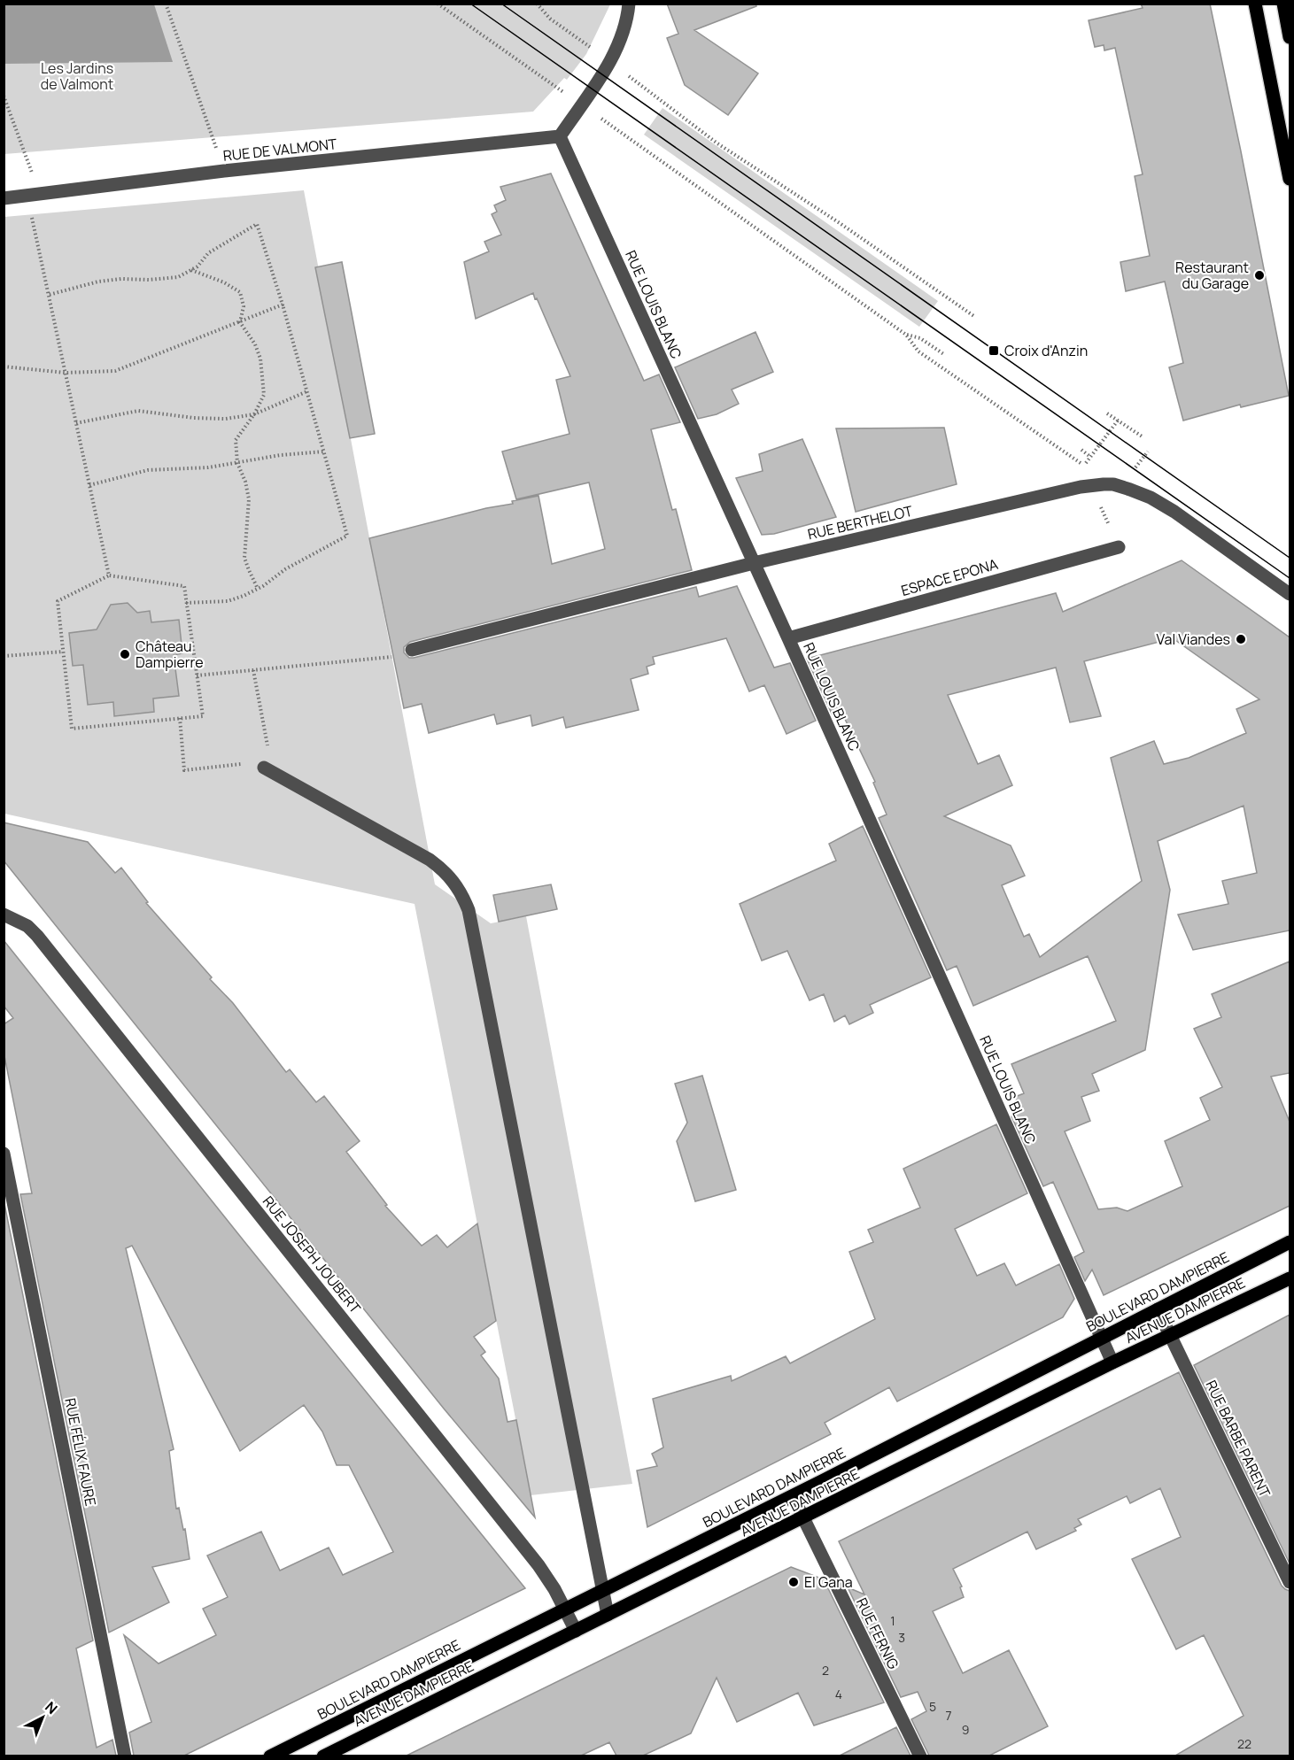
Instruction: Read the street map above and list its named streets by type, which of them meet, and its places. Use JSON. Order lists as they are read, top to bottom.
{
  "streets": {
    "main road": ["BOULEVARD DAMPIERRE", "AVENUE DAMPIERRE"],
    "street": [
      "RUE DE VALMONT",
      "RUE LOUIS BLANC",
      "RUE BERTHELOT",
      "ESPACE EPONA",
      "RUE JOSEPH JOUBERT",
      "RUE BARBE PARENT",
      "RUE FÉLIX FAURE",
      "RUE FERNIG"
    ]
  },
  "crossings": [
    ["RUE DE VALMONT", "RUE LOUIS BLANC"],
    ["RUE LOUIS BLANC", "RUE BERTHELOT"],
    ["RUE LOUIS BLANC", "ESPACE EPONA"],
    ["RUE LOUIS BLANC", "BOULEVARD DAMPIERRE"],
    ["RUE LOUIS BLANC", "AVENUE DAMPIERRE"],
    ["RUE JOSEPH JOUBERT", "BOULEVARD DAMPIERRE"],
    ["RUE JOSEPH JOUBERT", "AVENUE DAMPIERRE"],
    ["BOULEVARD DAMPIERRE", "RUE BARBE PARENT"],
    ["BOULEVARD DAMPIERRE", "RUE FERNIG"],
    ["AVENUE DAMPIERRE", "RUE BARBE PARENT"],
    ["AVENUE DAMPIERRE", "RUE FERNIG"]
  ],
  "parks": ["Les Jardins de Valmont"],
  "places": {
    "other": [
      "Restaurant du Garage",
      "Val Viandes",
      "Château Dampierre",
      "El Gana"
    ],
    "transit": ["Croix d'Anzin"]
  },
  "house_numbers": [
    "1",
    "3",
    "2",
    "4",
    "5",
    "7",
    "9",
    "22"
  ],
  "north": "top right"
}
